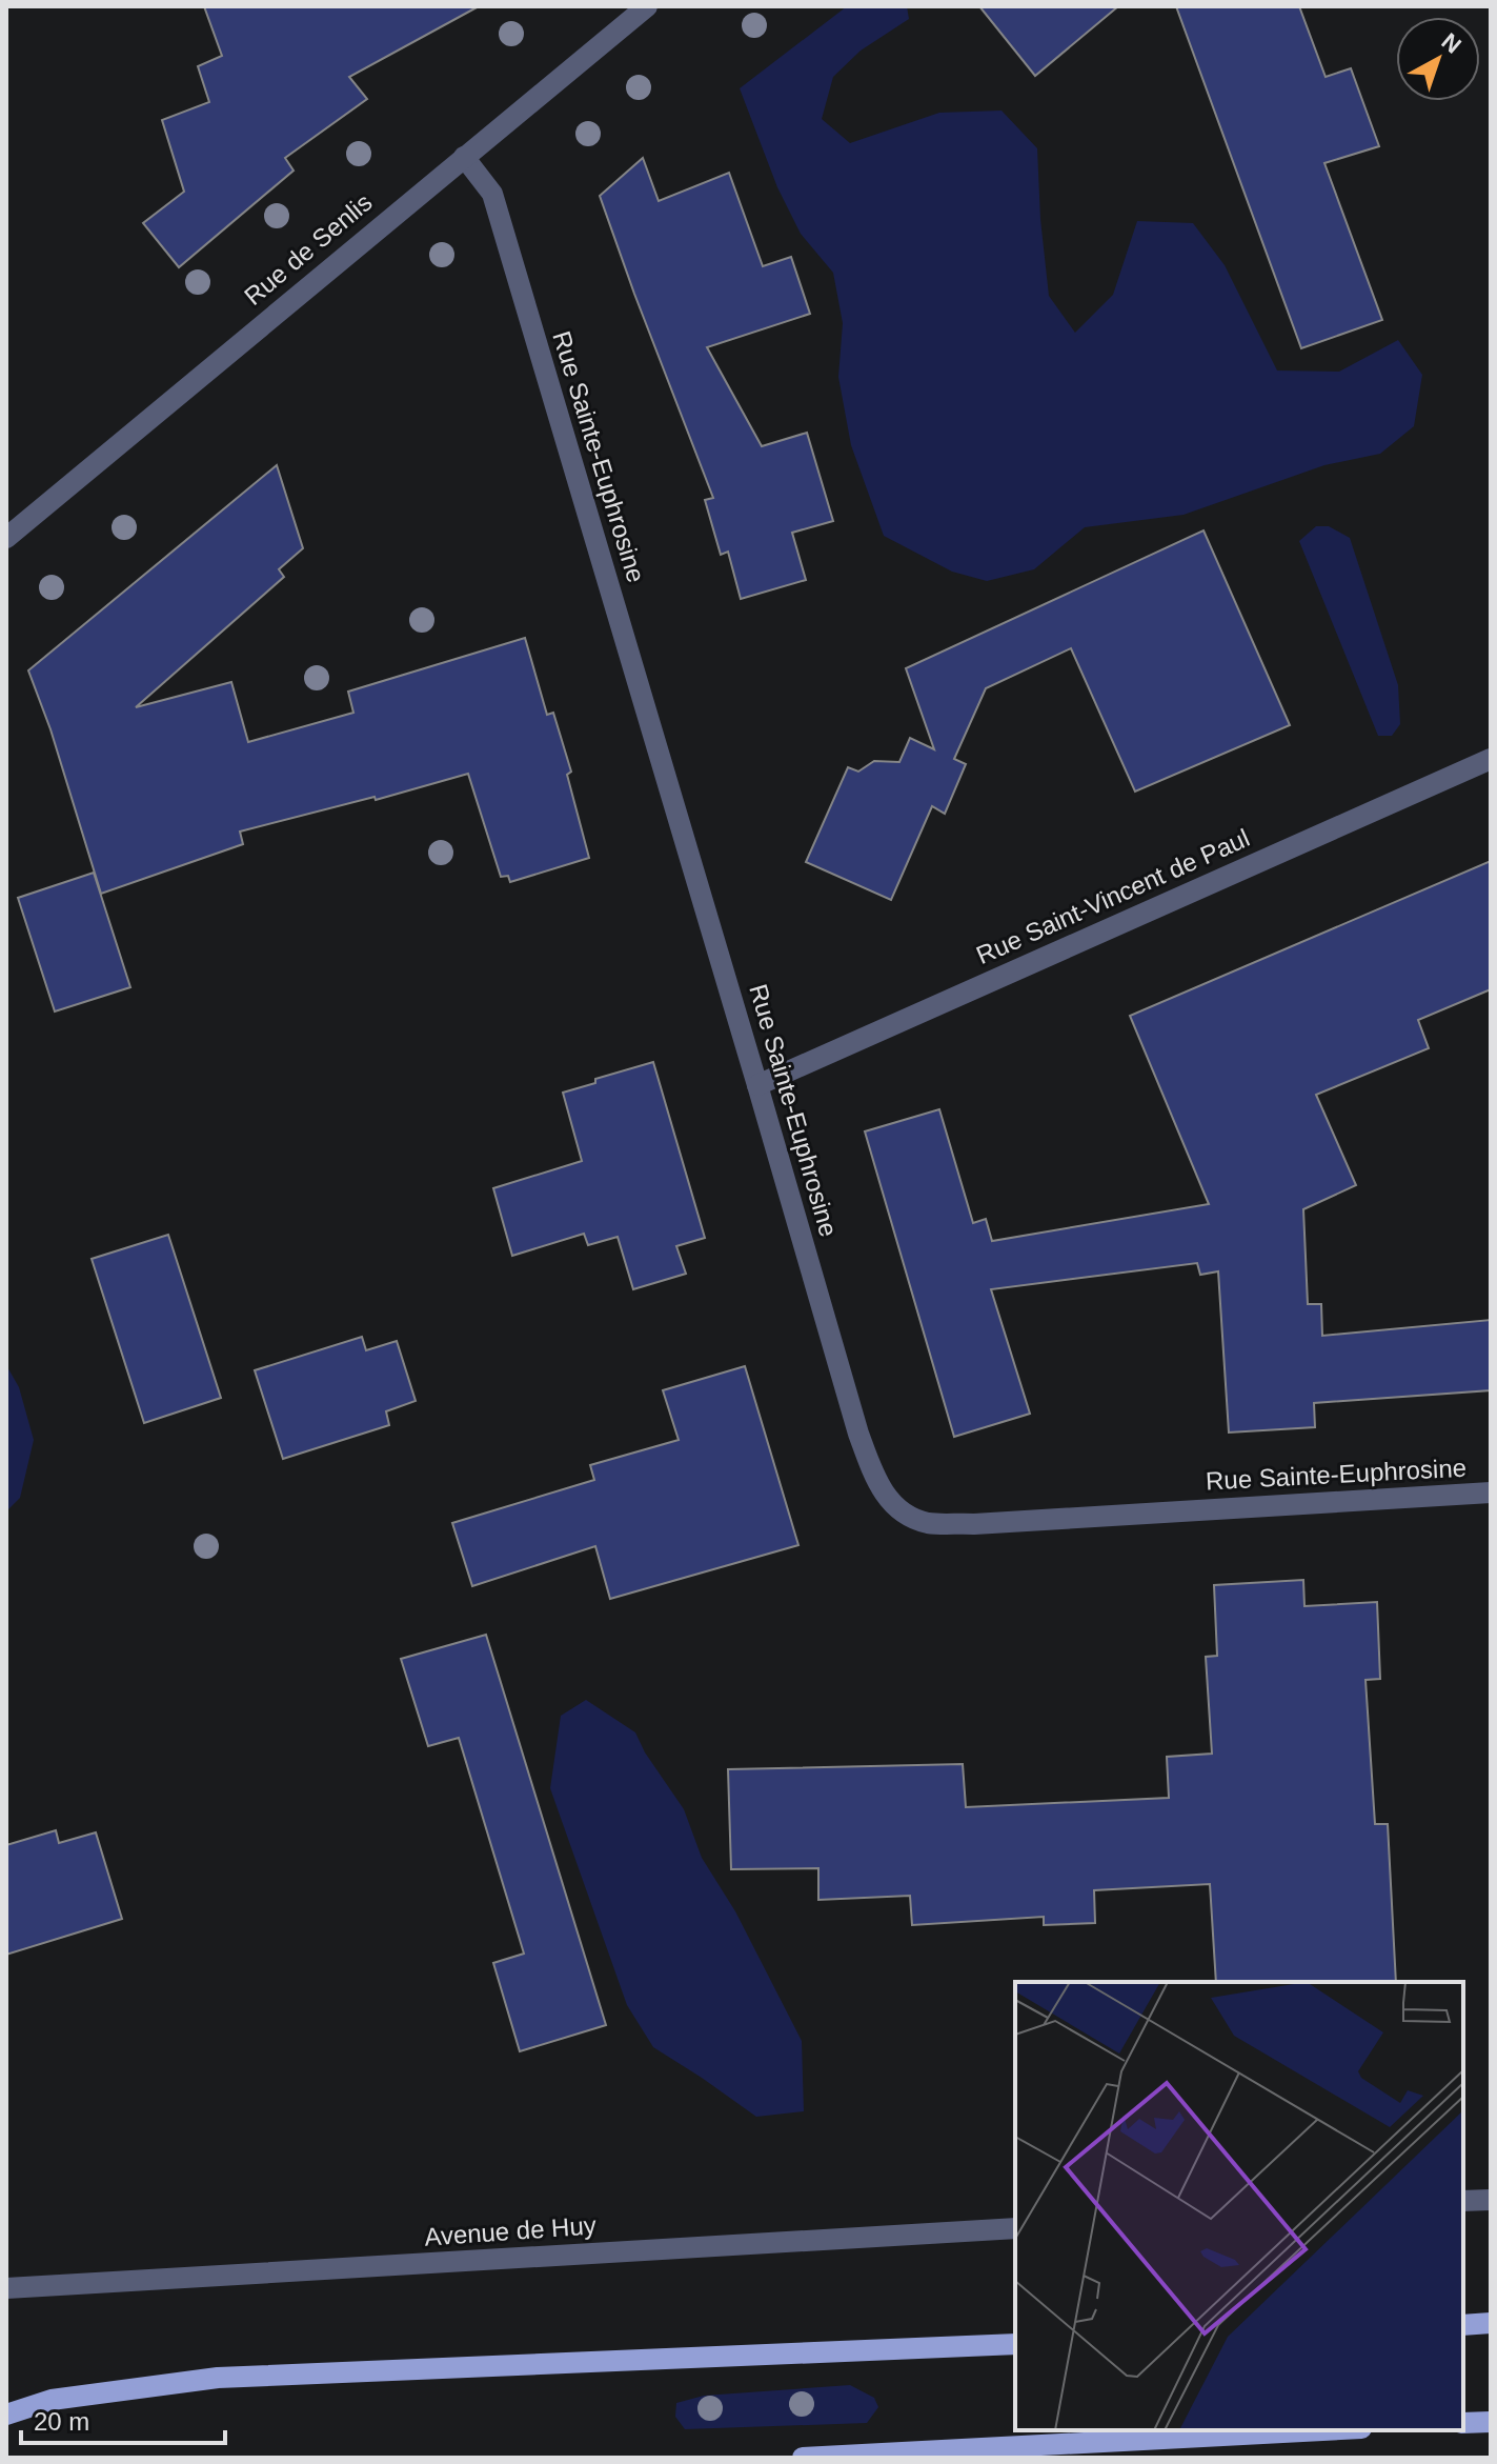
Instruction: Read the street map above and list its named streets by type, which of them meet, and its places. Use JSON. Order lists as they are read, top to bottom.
{
  "streets": {
    "street": [
      "Rue de Senlis",
      "Rue Sainte-Euphrosine",
      "Rue Saint-Vincent de Paul",
      "Avenue de Huy"
    ]
  },
  "crossings": [
    ["Rue de Senlis", "Rue Sainte-Euphrosine"],
    ["Rue Sainte-Euphrosine", "Rue Saint-Vincent de Paul"]
  ],
  "scale_bar": "20 m",
  "north": "top right"
}
